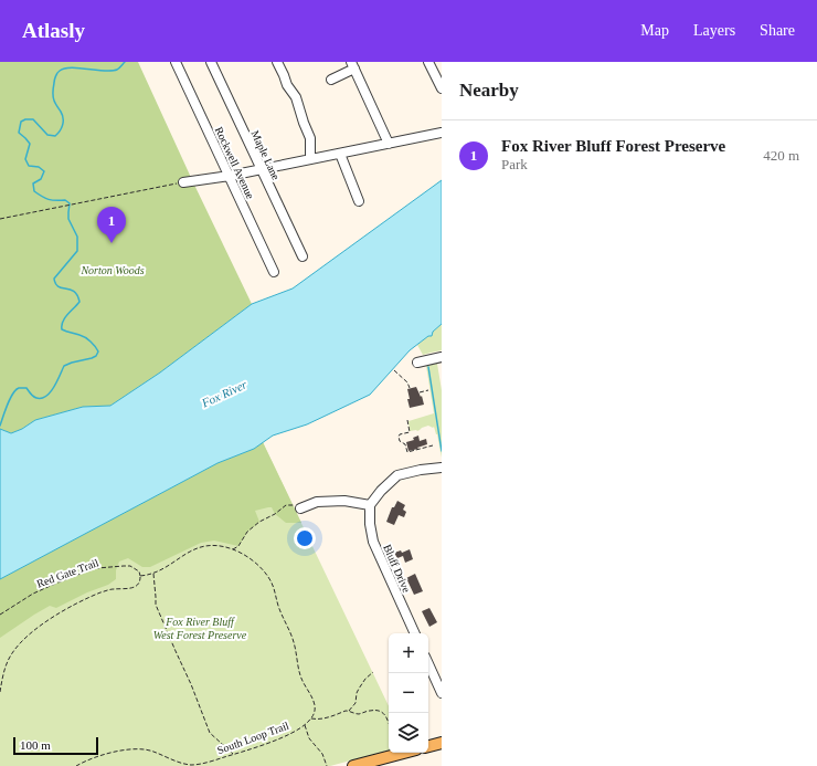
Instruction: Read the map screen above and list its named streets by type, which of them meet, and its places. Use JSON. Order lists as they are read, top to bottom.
{
  "streets": {
    "street": ["Maple Lane", "Rockwell Avenue", "Bluff Drive"],
    "path": ["Red Gate Trail", "South Loop Trail"]
  },
  "water": ["Fox River"],
  "parks": ["Norton Woods", "Fox River Bluff West Forest Preserve"],
  "scale_bar": "100 m",
  "page": {
    "header": "Atlasly",
    "nav": ["Map", "Layers", "Share"],
    "heading": "Nearby",
    "list": [
      {
        "mark": "1",
        "name": "Fox River Bluff Forest Preserve",
        "note": "Park",
        "value": "420 m"
      }
    ],
    "pins": "1",
    "map_buttons": ["+", "−"],
    "scale": "100 m"
  }
}
